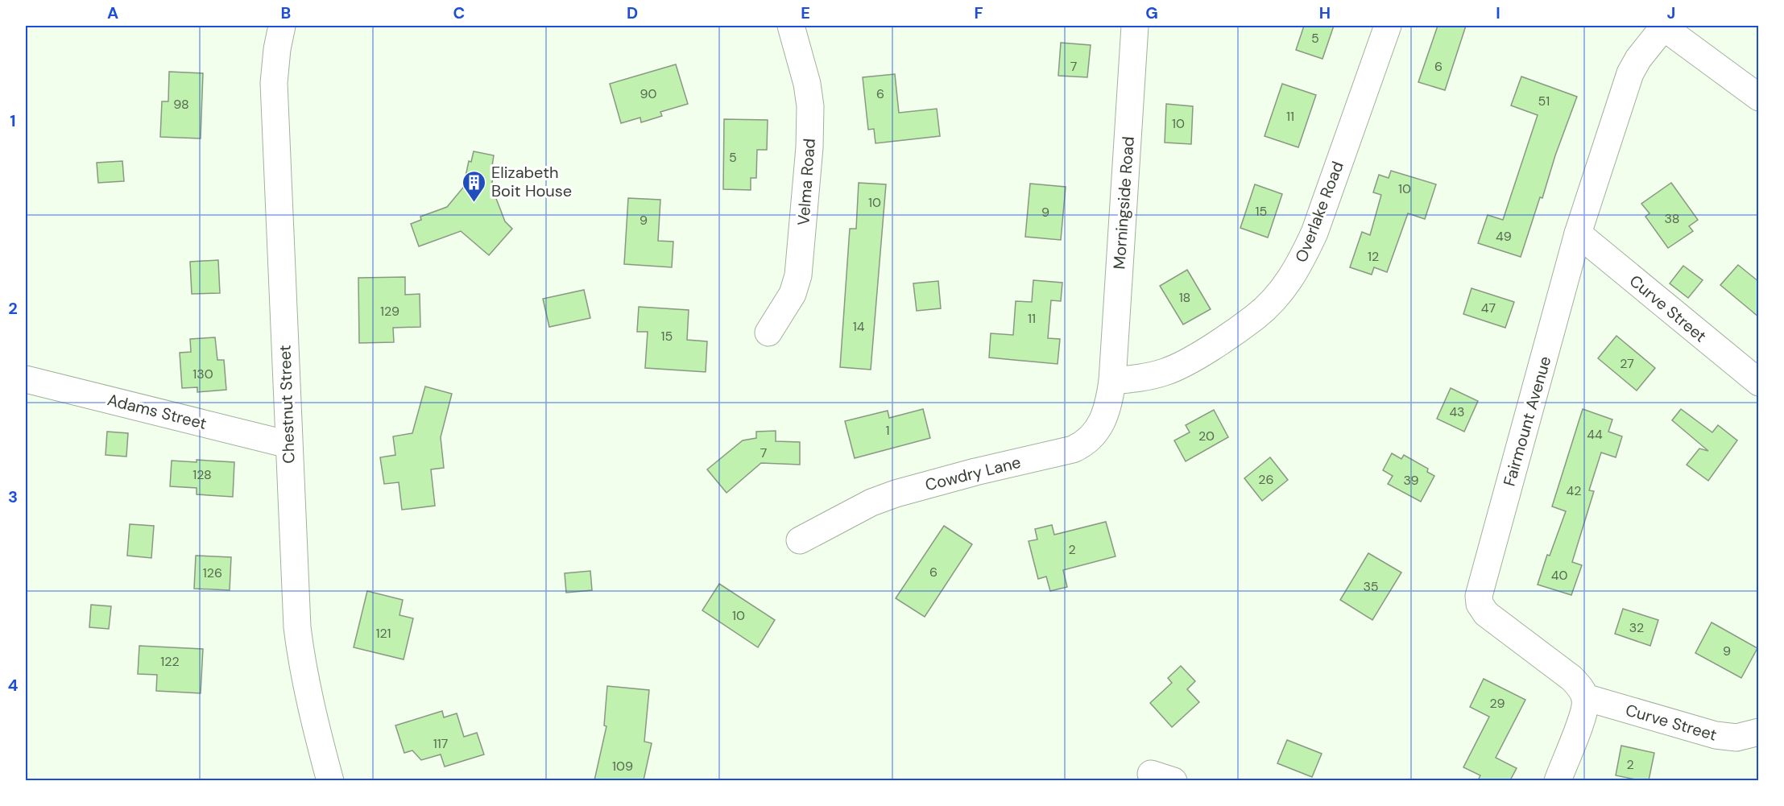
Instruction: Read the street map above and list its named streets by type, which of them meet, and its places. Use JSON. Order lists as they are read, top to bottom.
{
  "streets": {
    "street": [
      "Velma Road",
      "Morningside Road",
      "Overlake Road",
      "Curve Street",
      "Chestnut Street",
      "Adams Street",
      "Fairmount Avenue",
      "Cowdry Lane"
    ]
  },
  "crossings": [
    ["Morningside Road", "Overlake Road"],
    ["Morningside Road", "Cowdry Lane"],
    ["Overlake Road", "Cowdry Lane"],
    ["Curve Street", "Fairmount Avenue"],
    ["Chestnut Street", "Adams Street"]
  ],
  "places": {
    "building": ["Elizabeth Boit House"]
  },
  "house_numbers": [
    "5",
    "7",
    "6",
    "90",
    "6",
    "51",
    "98",
    "11",
    "10",
    "5",
    "10",
    "10",
    "15",
    "9",
    "38",
    "9",
    "49",
    "12",
    "18",
    "47",
    "129",
    "11",
    "14",
    "15",
    "27",
    "130",
    "43",
    "1",
    "44",
    "20",
    "7",
    "128",
    "26",
    "39",
    "42",
    "2",
    "6",
    "126",
    "40",
    "35",
    "10",
    "32",
    "121",
    "9",
    "122",
    "29",
    "117",
    "2",
    "109"
  ],
  "grid": {
    "columns": [
      "A",
      "B",
      "C",
      "D",
      "E",
      "F",
      "G",
      "H",
      "I",
      "J"
    ],
    "rows": [
      "1",
      "2",
      "3",
      "4"
    ]
  }
}
